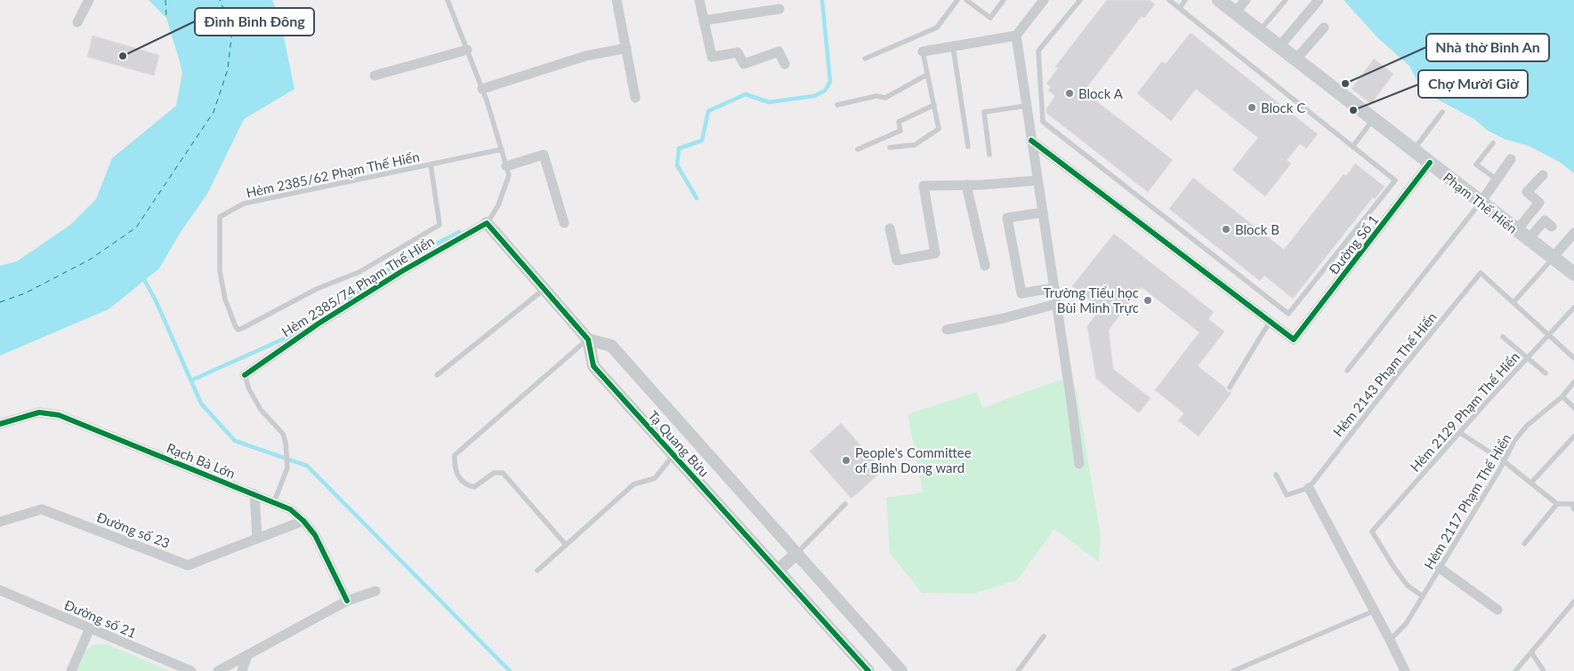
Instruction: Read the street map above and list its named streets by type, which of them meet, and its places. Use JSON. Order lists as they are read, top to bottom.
{
  "streets": {
    "main road": ["Phạm Thế Hiển"],
    "street": [
      "Đường Số 1",
      "Hẻm 2385/74 Phạm Thế Hiển",
      "Tạ Quang Bửu",
      "Rạch Bà Lớn",
      "Đường số 23",
      "Đường số 21"
    ],
    "lane": [
      "Hẻm 2385/62 Phạm Thế Hiển",
      "Hẻm 2143 Phạm Thế Hiển",
      "Hẻm 2129 Phạm Thế Hiển",
      "Hẻm 2117 Phạm Thế Hiển"
    ]
  },
  "crossings": [
    ["Phạm Thế Hiển", "Đường Số 1"],
    ["Hẻm 2385/74 Phạm Thế Hiển", "Tạ Quang Bửu"],
    ["Hẻm 2143 Phạm Thế Hiển", "Hẻm 2129 Phạm Thế Hiển"],
    ["Hẻm 2129 Phạm Thế Hiển", "Hẻm 2117 Phạm Thế Hiển"],
    ["Rạch Bà Lớn", "Đường số 23"]
  ],
  "places": [
    "Đình Bình Đông",
    "Nhà thờ Bình An",
    "Block A",
    "Block C",
    "Chợ Mười Giờ",
    "Block B",
    "Trường Tiểu học Bùi Minh Trực",
    "People's Committee of Binh Dong ward"
  ]
}
